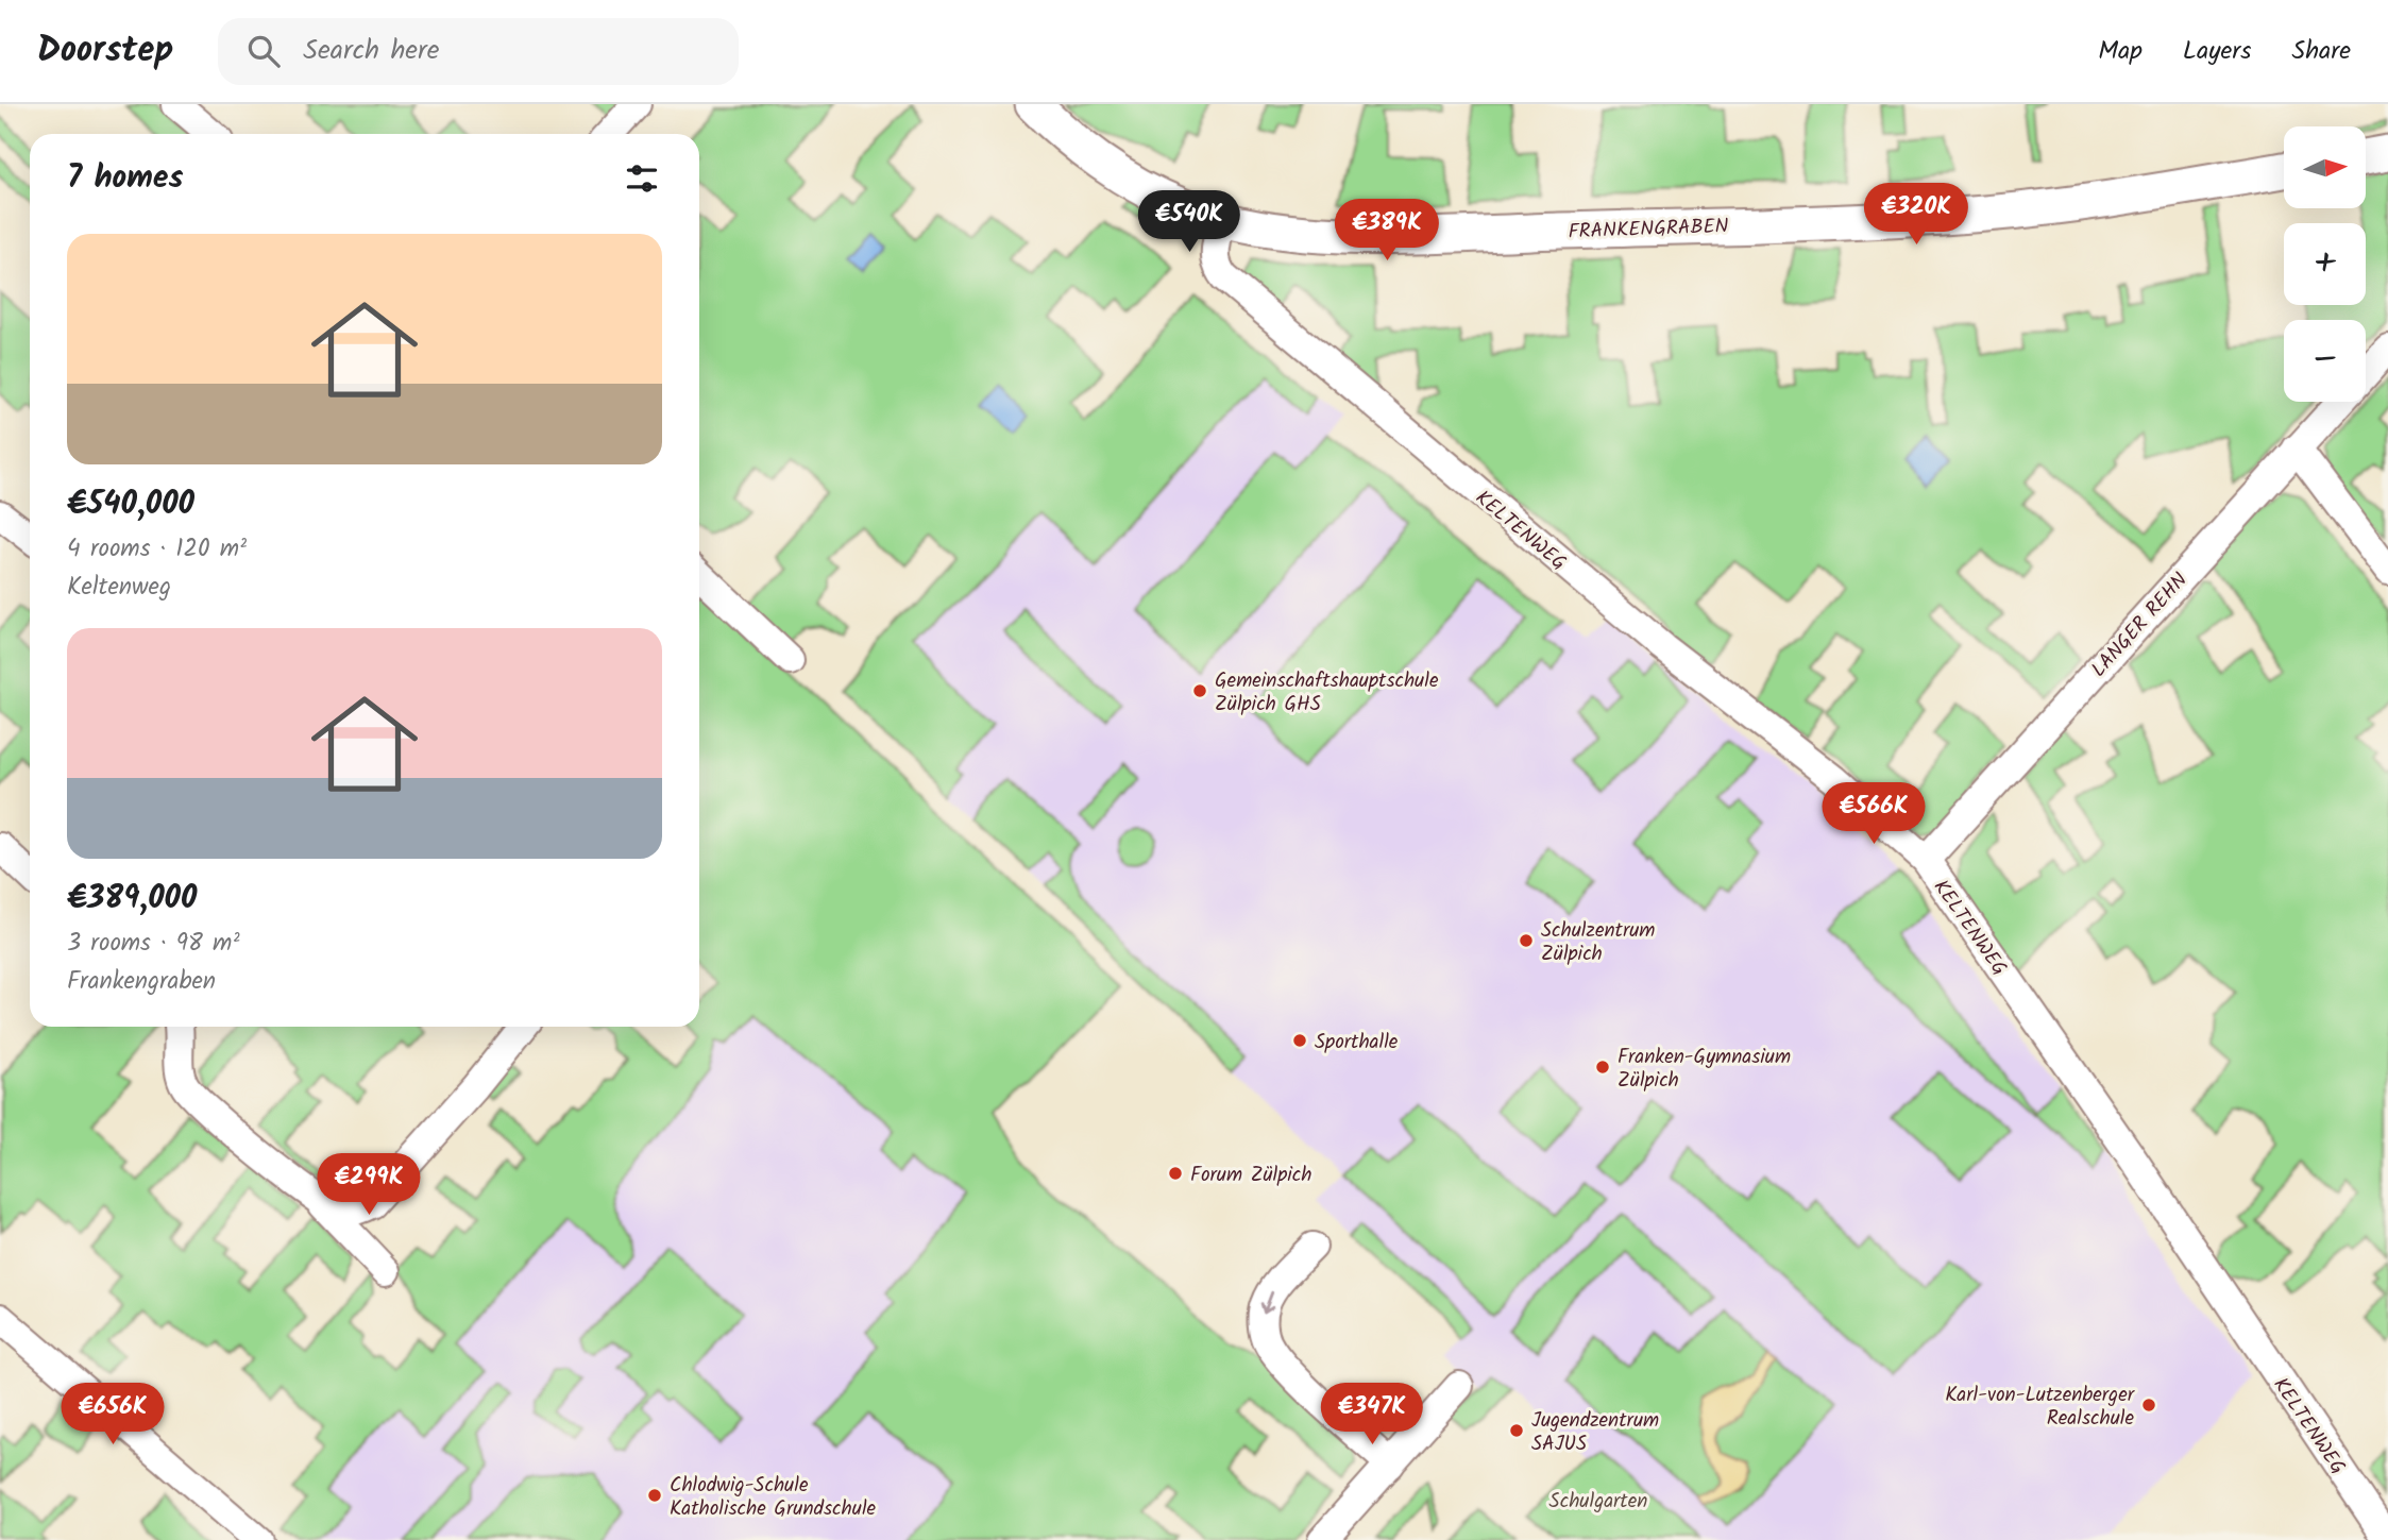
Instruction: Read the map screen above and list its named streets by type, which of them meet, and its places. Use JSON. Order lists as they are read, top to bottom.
{
  "streets": {
    "street": ["FRANKENGRABEN", "KELTENWEG", "LANGER REHN"]
  },
  "crossings": [
    ["FRANKENGRABEN", "KELTENWEG"],
    ["KELTENWEG", "LANGER REHN"]
  ],
  "parks": ["Schulgarten"],
  "places": [
    "Gemeinschaftshauptschule Zülpich GHS",
    "Schulzentrum Zülpich",
    "Sporthalle",
    "Franken-Gymnasium Zülpich",
    "Forum Zülpich",
    "Karl-von-Lutzenberger Realschule",
    "Jugendzentrum SAJUS",
    "Chlodwig-Schule Katholische Grundschule"
  ],
  "north": "right",
  "page": {
    "header": "Doorstep",
    "search": "Search here",
    "nav": ["Map", "Layers", "Share"],
    "map_buttons": ["+", "−"],
    "heading": "7 homes",
    "price": [
      "€320K",
      "€540K",
      "€389K",
      "€566K",
      "€299K",
      "€656K",
      "€347K"
    ],
    "list": [
      {
        "name": "€540,000",
        "note": "4 rooms · 120 m² · Keltenweg"
      },
      {
        "name": "€389,000",
        "note": "3 rooms · 98 m² · Frankengraben"
      }
    ]
  }
}
